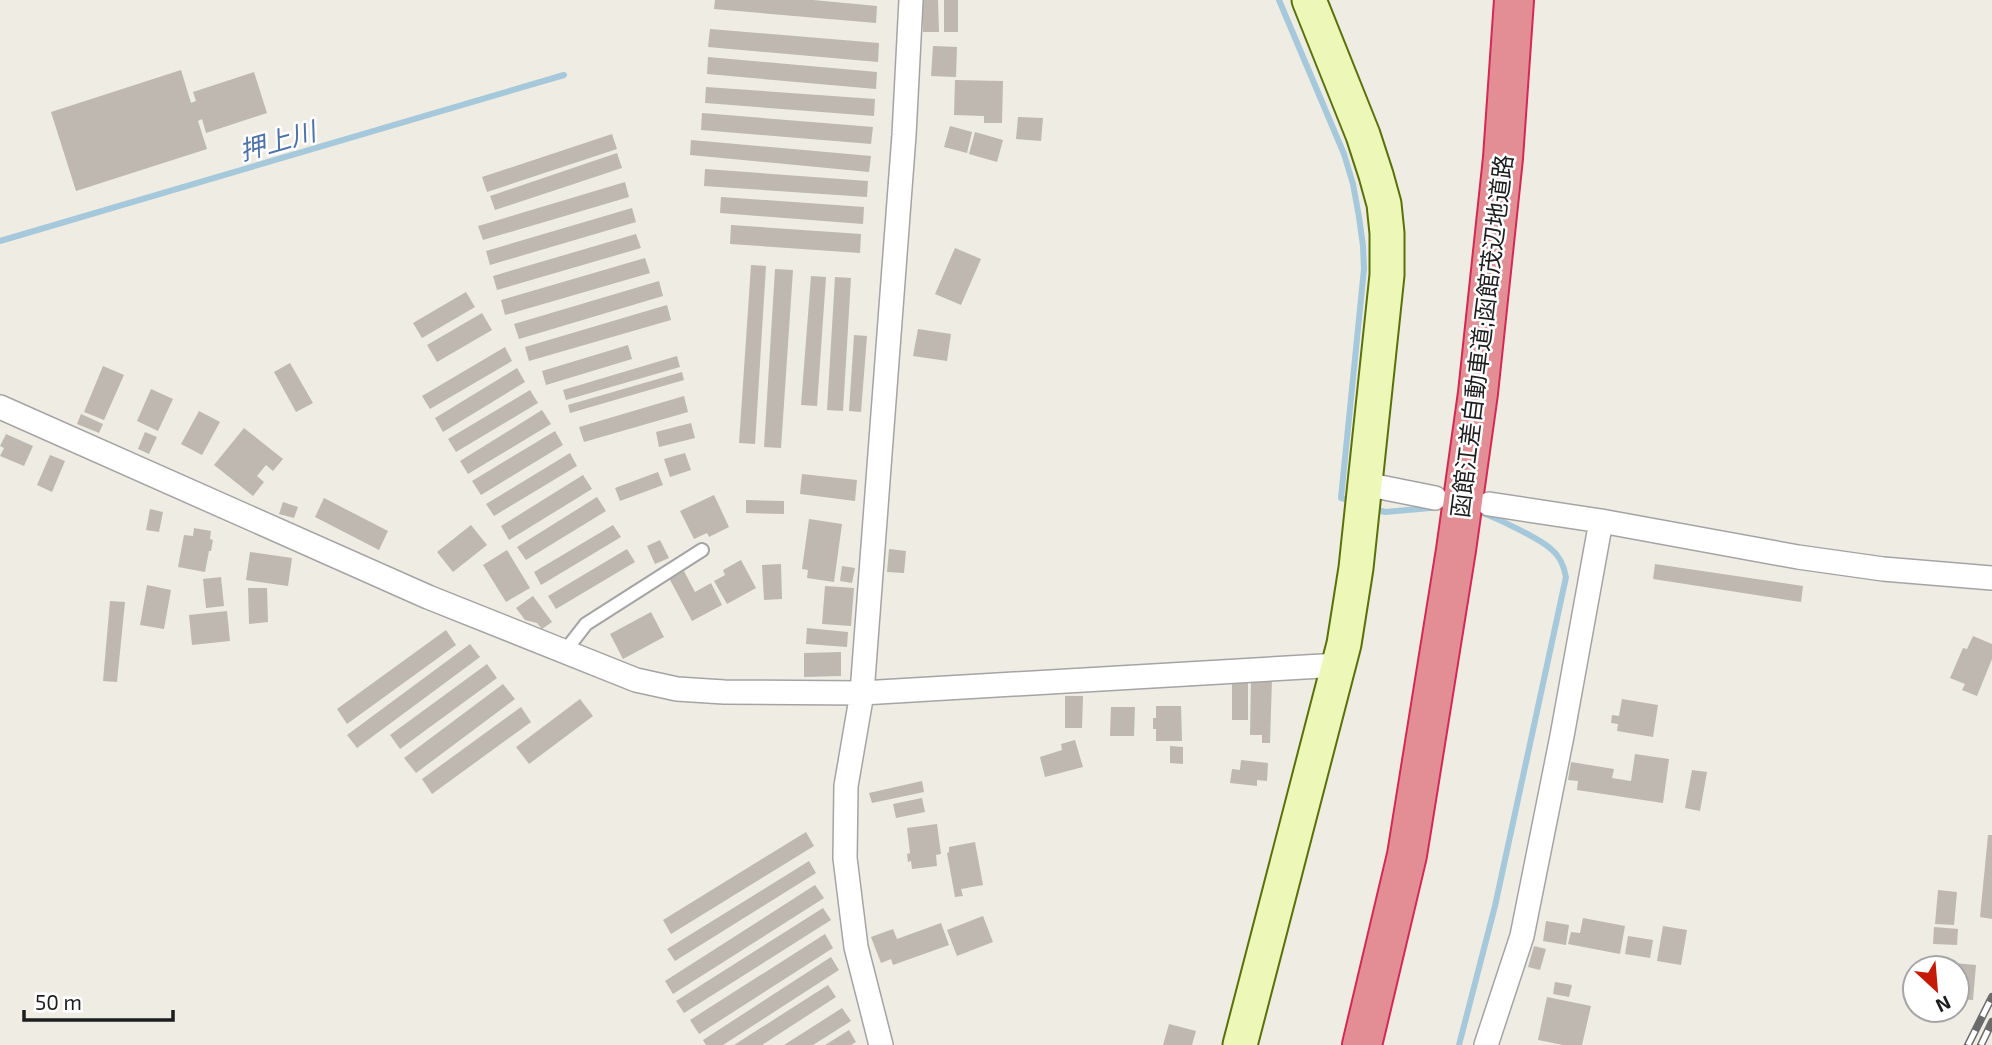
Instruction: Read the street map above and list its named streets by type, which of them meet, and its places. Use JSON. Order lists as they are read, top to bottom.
{
  "streets": {
    "highway": ["函館江差自動車道;函館茂辺地道路"]
  },
  "water": ["押上川"],
  "scale_bar": "50 m",
  "north": "bottom right"
}
